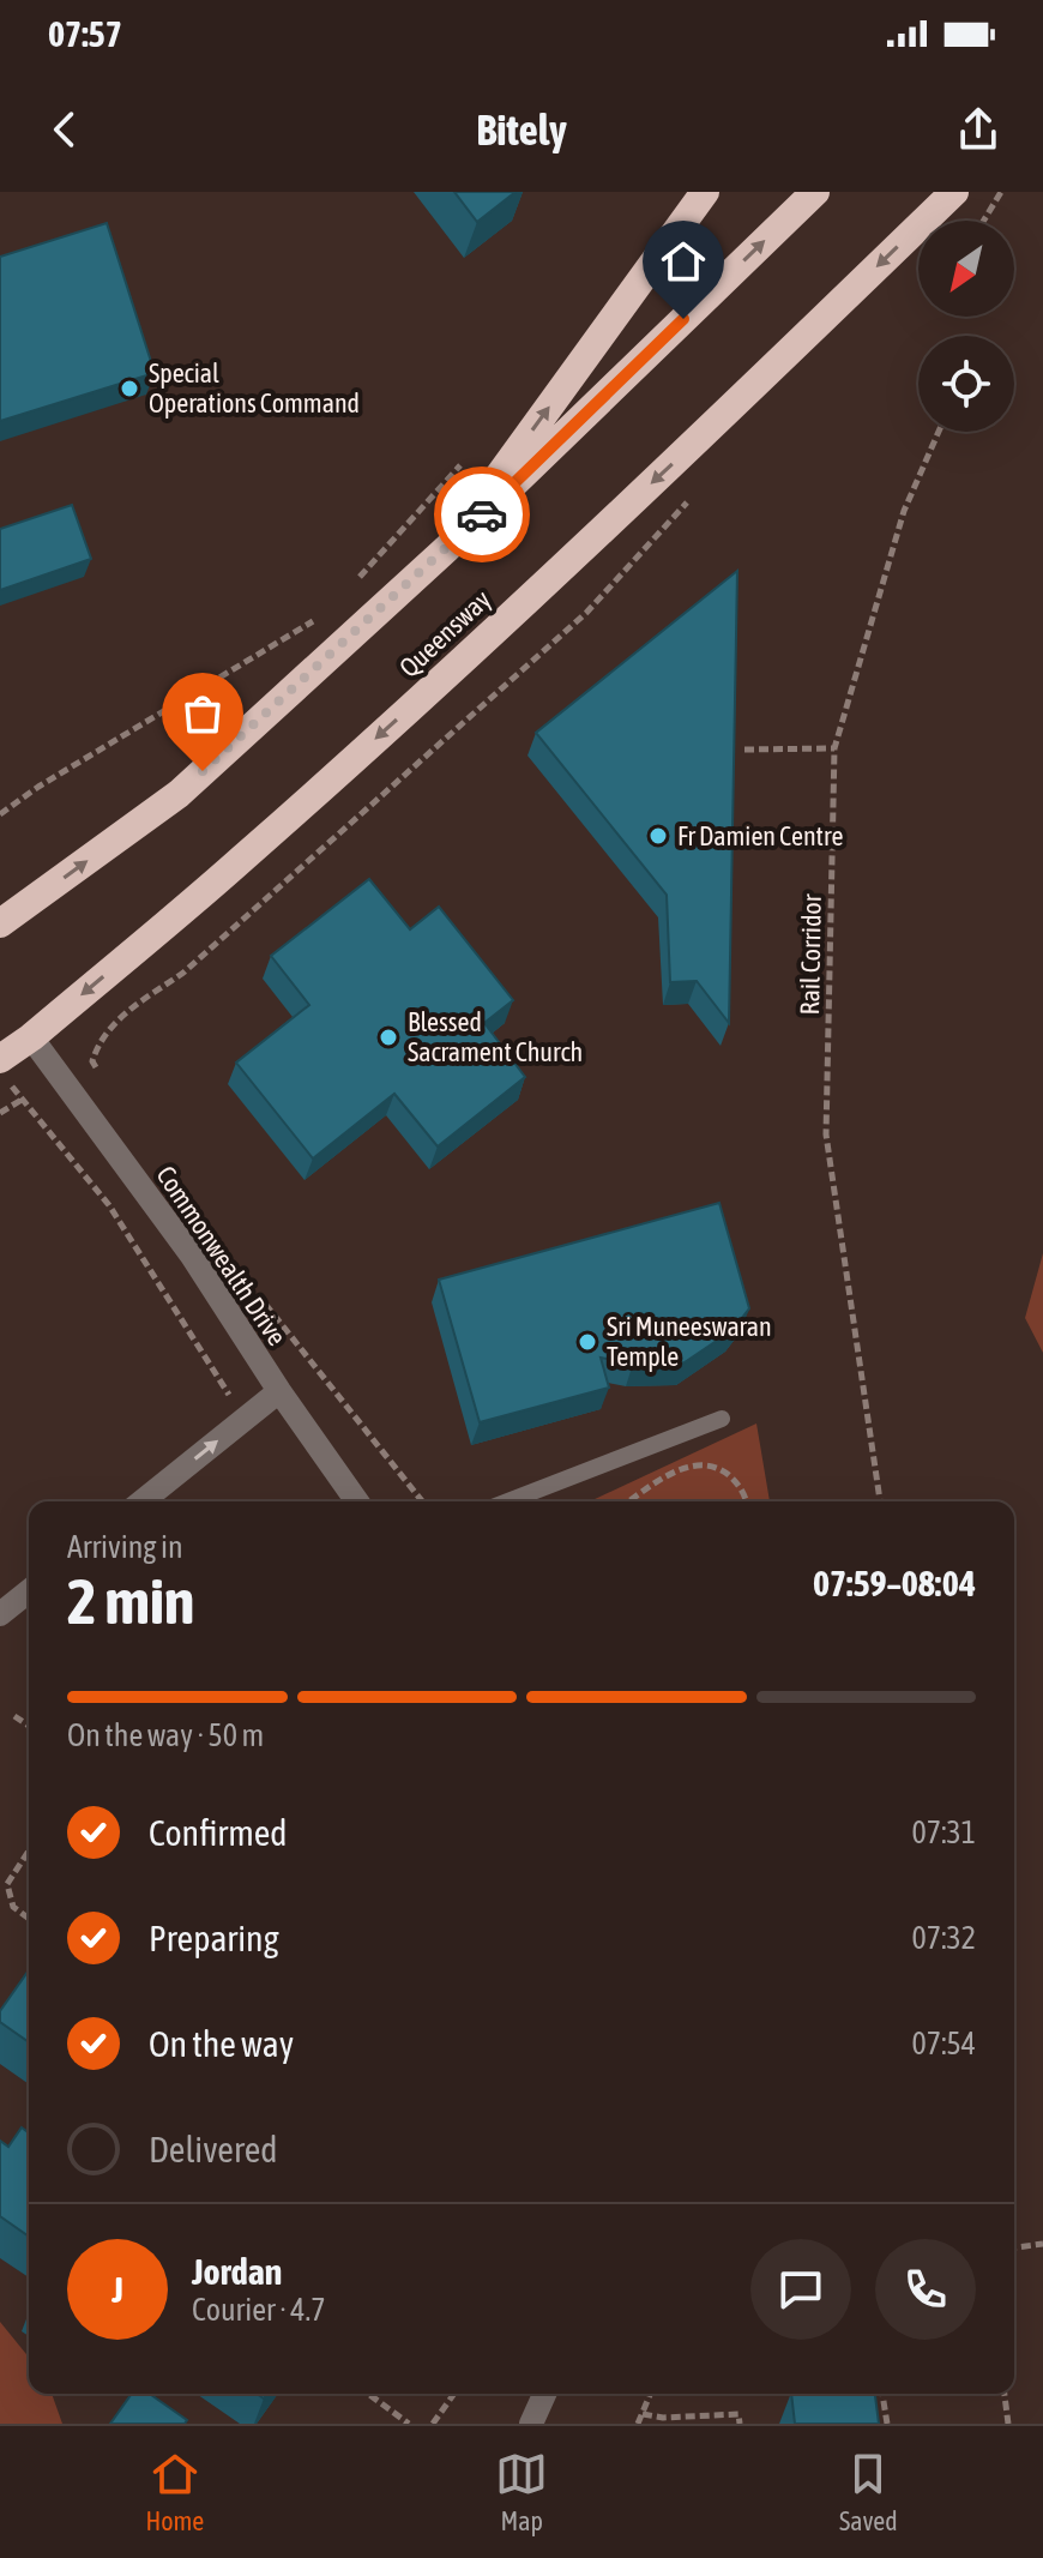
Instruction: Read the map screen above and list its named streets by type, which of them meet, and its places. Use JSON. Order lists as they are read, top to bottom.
{
  "streets": {
    "highway": ["Queensway"],
    "street": ["Commonwealth Drive"],
    "path": ["Rail Corridor"]
  },
  "crossings": [
    ["Queensway", "Commonwealth Drive"]
  ],
  "places": [
    "Special Operations Command",
    "Fr Damien Centre",
    "Blessed Sacrament Church",
    "Sri Muneeswaran Temple"
  ],
  "north": "bottom left",
  "page": {
    "status": "07:57",
    "header": "Bitely",
    "heading": ["2 min", "Arriving in", "07:59–08:04"],
    "panel": ["Jordan", "Courier · 4.7"],
    "bar": "On the way · 50 m",
    "list": [
      ["Confirmed", "07:31"],
      ["Preparing", "07:32"],
      ["On the way", "07:54"],
      "Delivered"
    ],
    "round": "J",
    "tabs": ["Home", "Map", "Saved"]
  }
}
